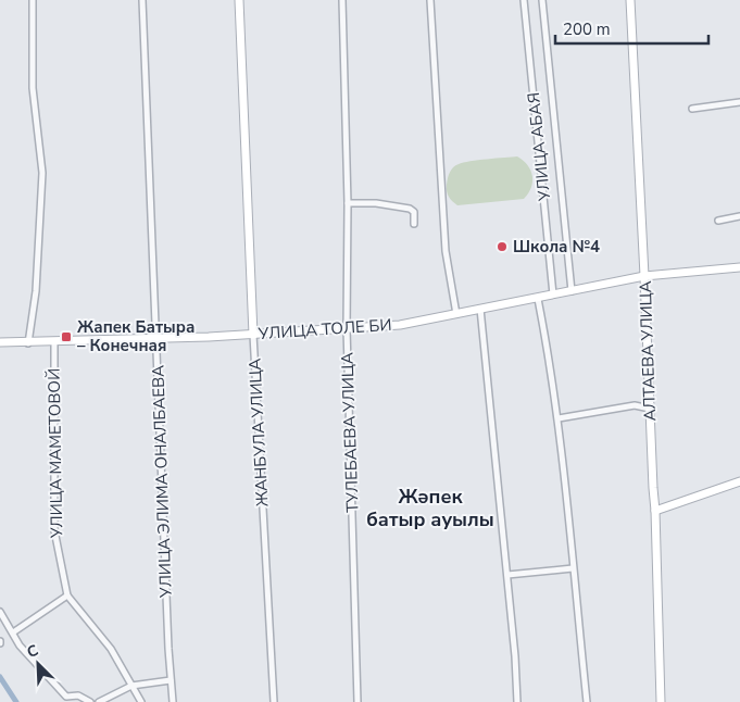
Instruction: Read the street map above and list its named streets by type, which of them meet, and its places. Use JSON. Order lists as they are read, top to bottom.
{
  "streets": {
    "main road": ["УЛИЦА ТОЛЕ БИ", "АЛТАЕВА УЛИЦА", "ЖАНБУЛА УЛИЦА"],
    "street": [
      "УЛИЦА АБАЯ",
      "ТУЛЕБАЕВА УЛИЦА",
      "УЛИЦА МАМЕТОВОЙ",
      "УЛИЦА ЭЛИМА ОНАЛБАЕВА"
    ]
  },
  "crossings": [
    ["УЛИЦА АБАЯ", "УЛИЦА ТОЛЕ БИ"],
    ["УЛИЦА ТОЛЕ БИ", "АЛТАЕВА УЛИЦА"],
    ["УЛИЦА ТОЛЕ БИ", "ЖАНБУЛА УЛИЦА"],
    ["УЛИЦА ТОЛЕ БИ", "ТУЛЕБАЕВА УЛИЦА"],
    ["УЛИЦА ТОЛЕ БИ", "УЛИЦА МАМЕТОВОЙ"],
    ["УЛИЦА ТОЛЕ БИ", "УЛИЦА ЭЛИМА ОНАЛБАЕВА"]
  ],
  "districts": ["Жәпек батыр ауылы"],
  "places": {
    "other": ["Школа №4"],
    "transit": ["Жапек Батыра – Конечная"]
  },
  "scale_bar": "200 m",
  "north": "top left"
}
